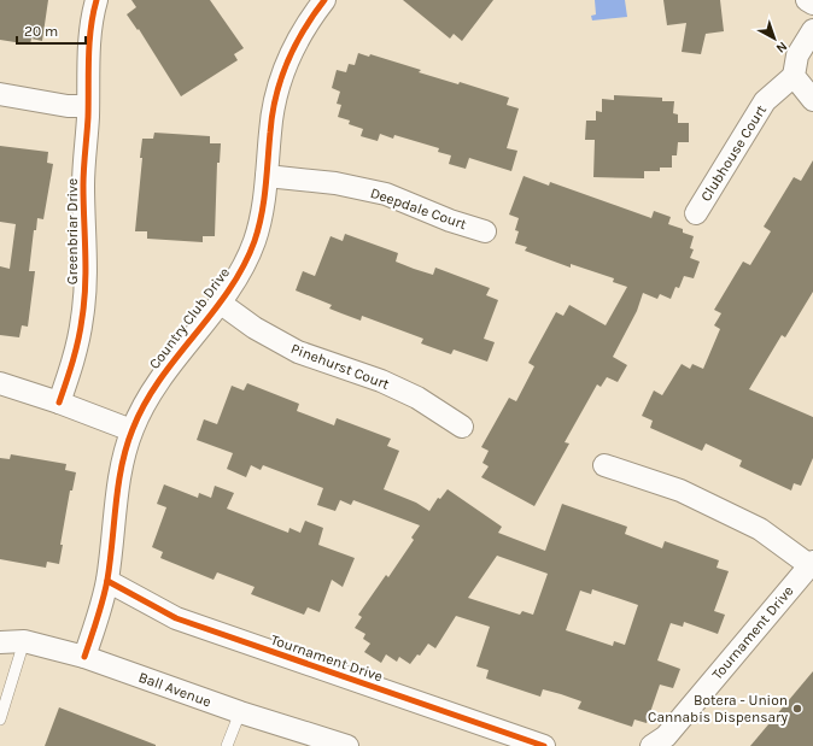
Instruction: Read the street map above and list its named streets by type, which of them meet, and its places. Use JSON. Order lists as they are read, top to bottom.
{
  "streets": {
    "street": [
      "Clubhouse Court",
      "Deepdale Court",
      "Greenbriar Drive",
      "Country Club Drive",
      "Pinehurst Court",
      "Tournament Drive",
      "Ball Avenue"
    ]
  },
  "crossings": [
    ["Deepdale Court", "Country Club Drive"],
    ["Country Club Drive", "Pinehurst Court"],
    ["Country Club Drive", "Tournament Drive"],
    ["Country Club Drive", "Ball Avenue"]
  ],
  "places": ["Botera - Union Cannabis Dispensary"],
  "scale_bar": "20 m",
  "north": "bottom right"
}
